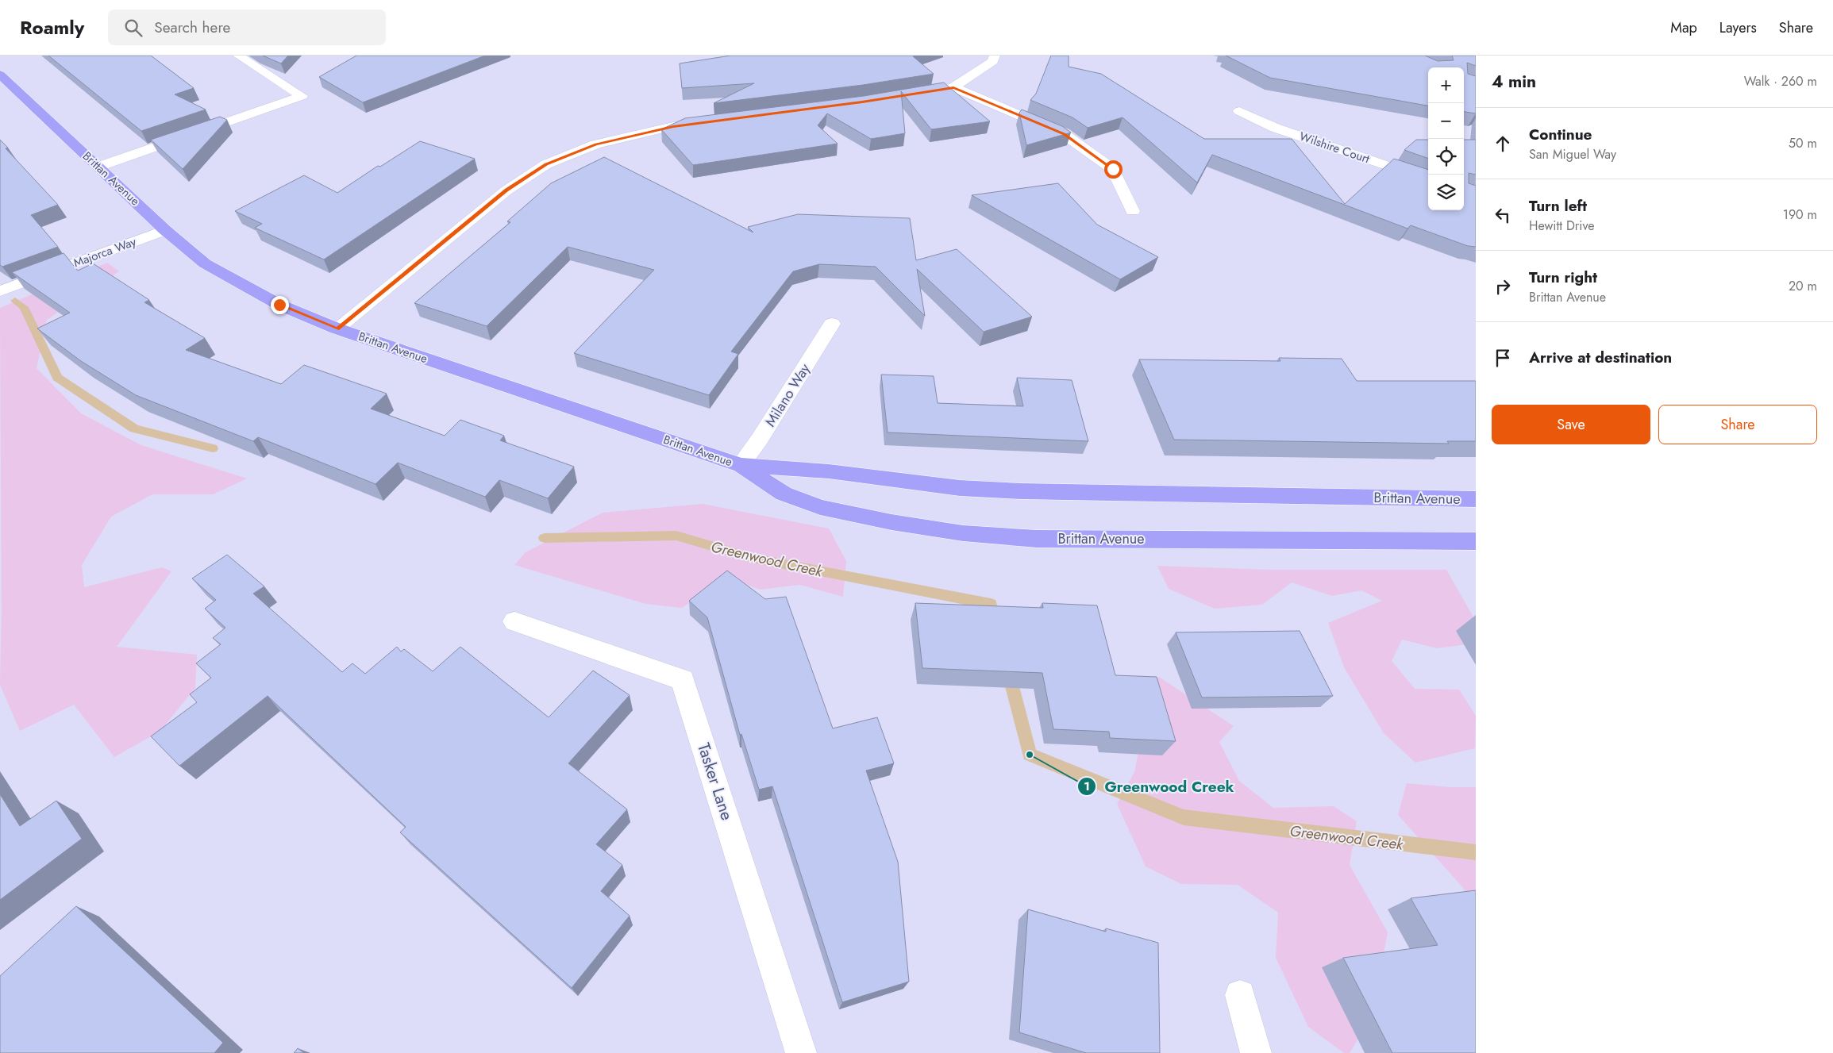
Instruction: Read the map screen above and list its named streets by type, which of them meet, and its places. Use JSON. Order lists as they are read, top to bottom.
{
  "streets": {
    "main road": ["Brittan Avenue"],
    "street": [
      "Wilshire Court",
      "Majorca Way",
      "Milano Way",
      "Tasker Lane"
    ]
  },
  "crossings": [
    ["Brittan Avenue", "Majorca Way"],
    ["Brittan Avenue", "Milano Way"]
  ],
  "water": ["Greenwood Creek"],
  "places": ["Greenwood Creek"],
  "page": {
    "header": "Roamly",
    "search": "Search here",
    "nav": ["Map", "Layers", "Share"],
    "heading": ["4 min", "Walk · 260 m"],
    "map_buttons": ["+", "−"],
    "list": [
      ["Continue", "San Miguel Way", "50 m"],
      ["Turn left", "Hewitt Drive", "190 m"],
      ["Turn right", "Brittan Avenue", "20 m"],
      "Arrive at destination"
    ],
    "buttons": ["Save", "Share"]
  }
}
